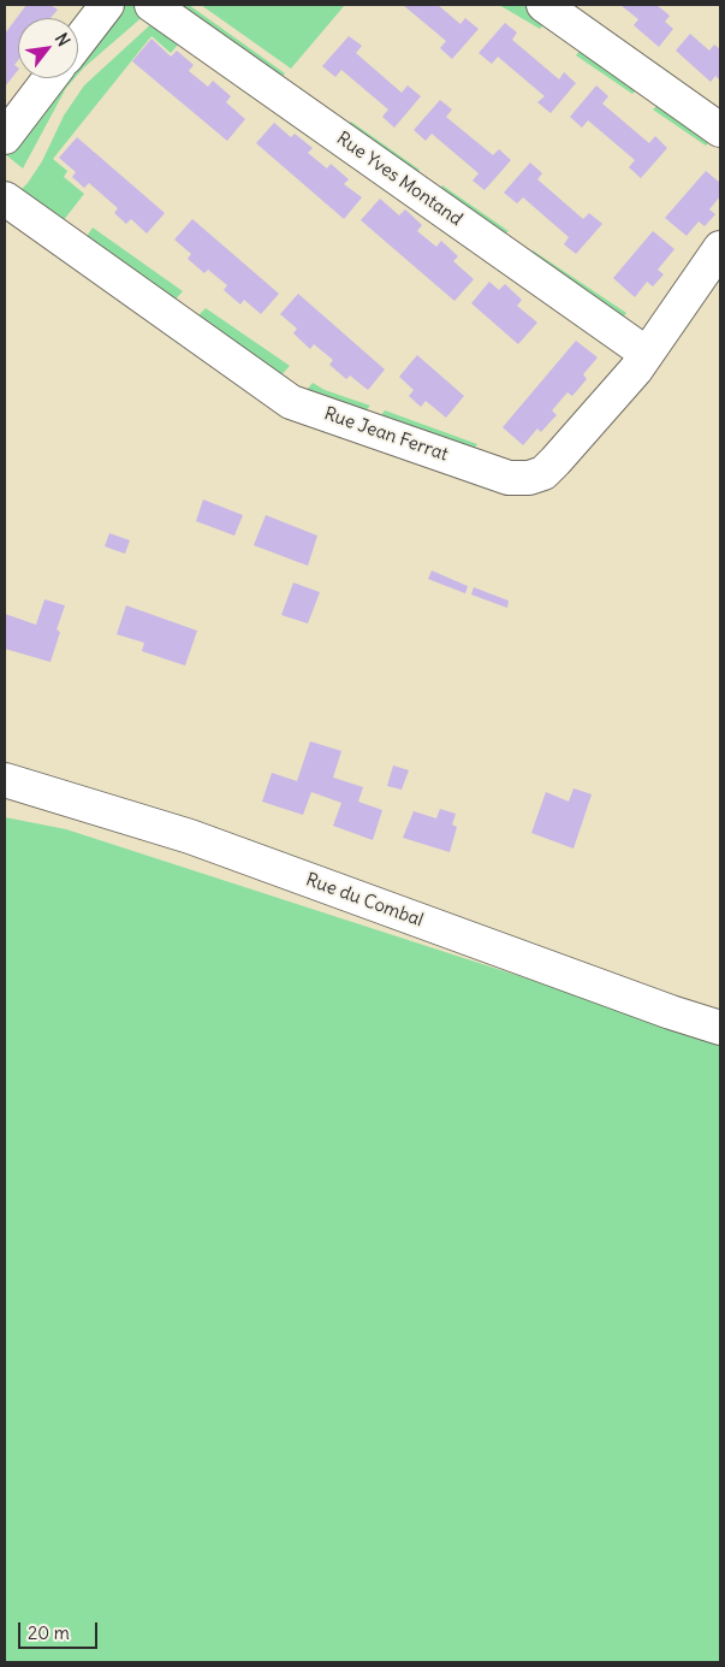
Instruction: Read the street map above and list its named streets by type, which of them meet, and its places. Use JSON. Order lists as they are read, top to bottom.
{
  "streets": {
    "street": ["Rue Yves Montand", "Rue Jean Ferrat", "Rue du Combal"]
  },
  "crossings": [
    ["Rue Yves Montand", "Rue Jean Ferrat"]
  ],
  "scale_bar": "20 m",
  "north": "top right"
}
